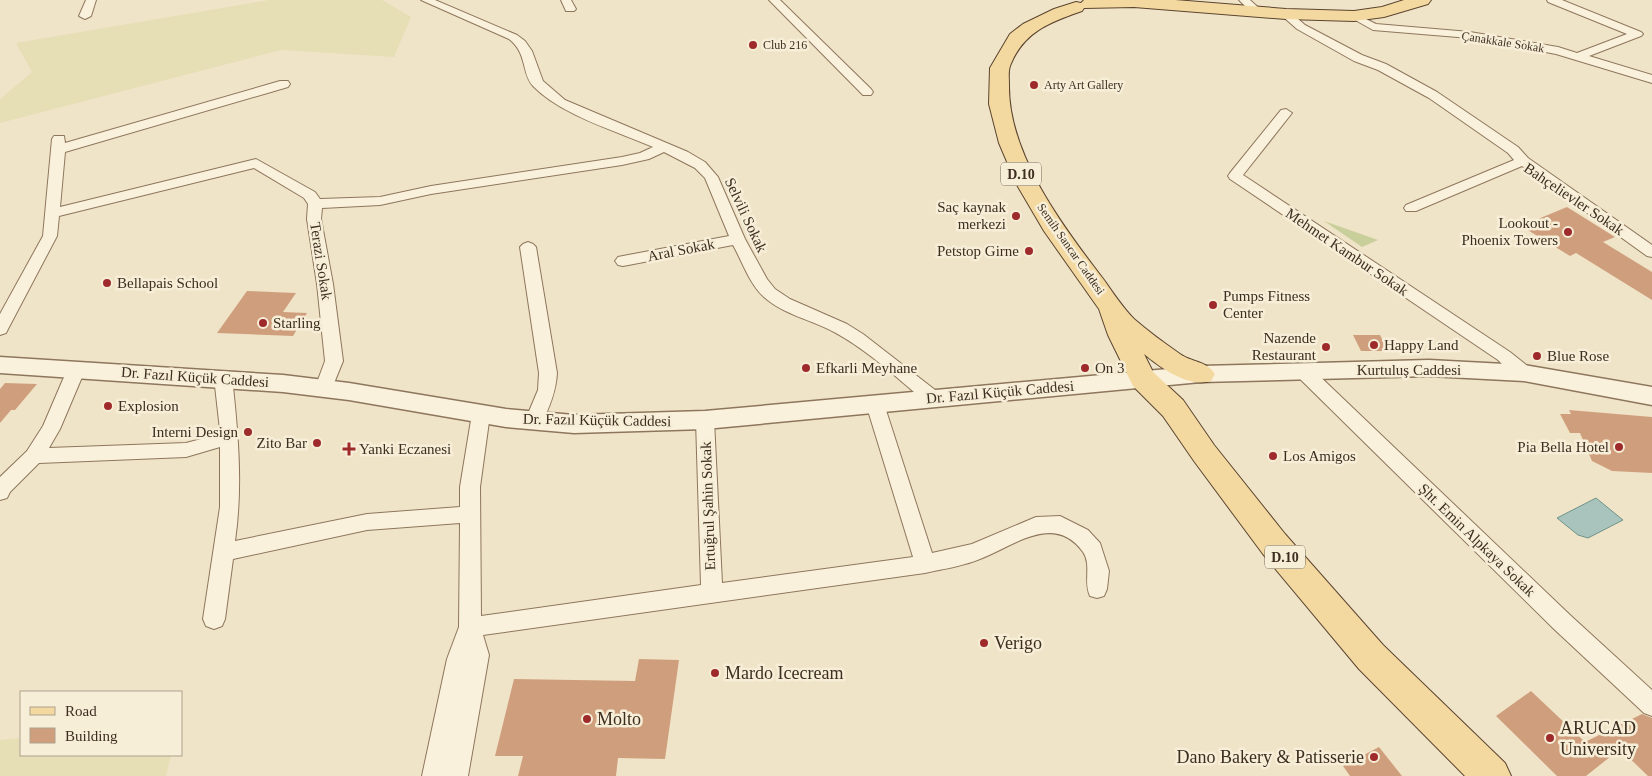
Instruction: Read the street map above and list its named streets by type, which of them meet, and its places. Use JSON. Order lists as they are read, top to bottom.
{
  "streets": {
    "main road": ["D.10", "Semih Sancar Caddesi"],
    "street": [
      "Çanakkale Sokak",
      "Bahçelievler Sokak",
      "Selvili Sokak",
      "Aral Sokak",
      "Mehmet Kambur Sokak",
      "Terazi Sokak",
      "Kurtuluş Caddesi",
      "Dr. Fazıl Küçük Caddesi",
      "Ertuğrul Şahin Sokak",
      "Şht. Emin Alpkaya Sokak"
    ]
  },
  "crossings": [
    ["Çanakkale Sokak", "Semih Sancar Caddesi"],
    ["Selvili Sokak", "Aral Sokak"],
    ["Selvili Sokak", "Dr. Fazıl Küçük Caddesi"],
    ["Semih Sancar Caddesi", "Kurtuluş Caddesi"],
    ["Semih Sancar Caddesi", "Dr. Fazıl Küçük Caddesi"],
    ["Mehmet Kambur Sokak", "Kurtuluş Caddesi"],
    ["Terazi Sokak", "Dr. Fazıl Küçük Caddesi"],
    ["Kurtuluş Caddesi", "Dr. Fazıl Küçük Caddesi"],
    ["Kurtuluş Caddesi", "Şht. Emin Alpkaya Sokak"],
    ["Dr. Fazıl Küçük Caddesi", "Ertuğrul Şahin Sokak"]
  ],
  "places": {
    "other": [
      "Club 216",
      "Arty Art Gallery",
      "Saç kaynak merkezi",
      "Lookout - Phoenix Towers",
      "Petstop Girne",
      "Bellapais School",
      "Pumps Fitness Center",
      "Starling",
      "Happy Land",
      "Nazende Restaurant",
      "Blue Rose",
      "Efkarli Meyhane",
      "On 3",
      "Explosion",
      "Interni Design",
      "Zito Bar",
      "Pia Bella Hotel",
      "Los Amigos",
      "Verigo",
      "Mardo Icecream",
      "Molto",
      "ARUCAD University",
      "Dano Bakery & Patisserie"
    ],
    "health": ["Yanki Eczanesi"]
  },
  "legend": ["Road", "Building"]
}
